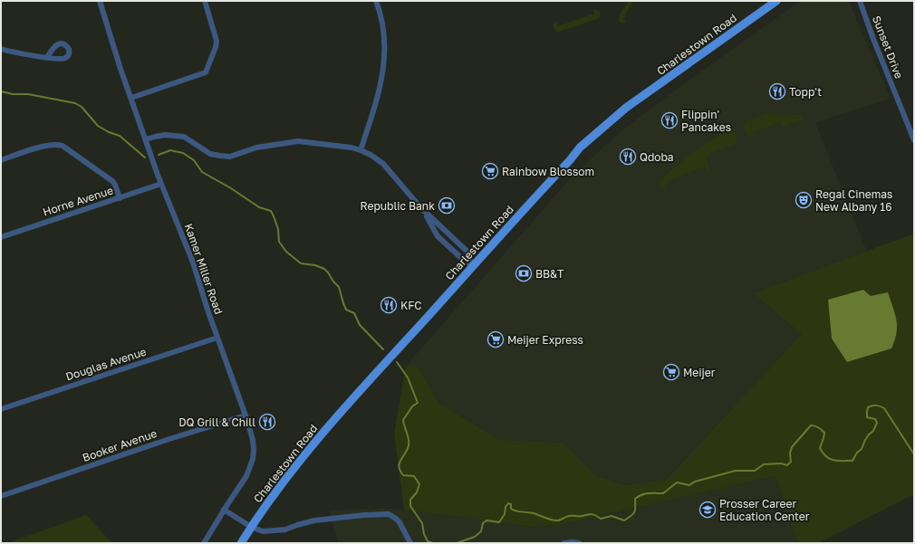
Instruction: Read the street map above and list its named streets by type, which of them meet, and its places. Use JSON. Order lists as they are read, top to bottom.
{
  "streets": {
    "main road": ["Charlestown Road"],
    "street": [
      "Sunset Drive",
      "Horne Avenue",
      "Kamer Miller Road",
      "Douglas Avenue",
      "Booker Avenue"
    ]
  },
  "crossings": [
    ["Horne Avenue", "Kamer Miller Road"],
    ["Kamer Miller Road", "Douglas Avenue"],
    ["Kamer Miller Road", "Booker Avenue"]
  ],
  "places": {
    "restaurant": [
      "Topp't",
      "Flippin' Pancakes",
      "Qdoba",
      "KFC",
      "DQ Grill & Chill"
    ],
    "supermarket": ["Rainbow Blossom", "Meijer Express", "Meijer"],
    "theatre": ["Regal Cinemas New Albany 16"],
    "bank": ["Republic Bank", "BB&T"],
    "school or university": ["Prosser Career Education Center"]
  }
}
